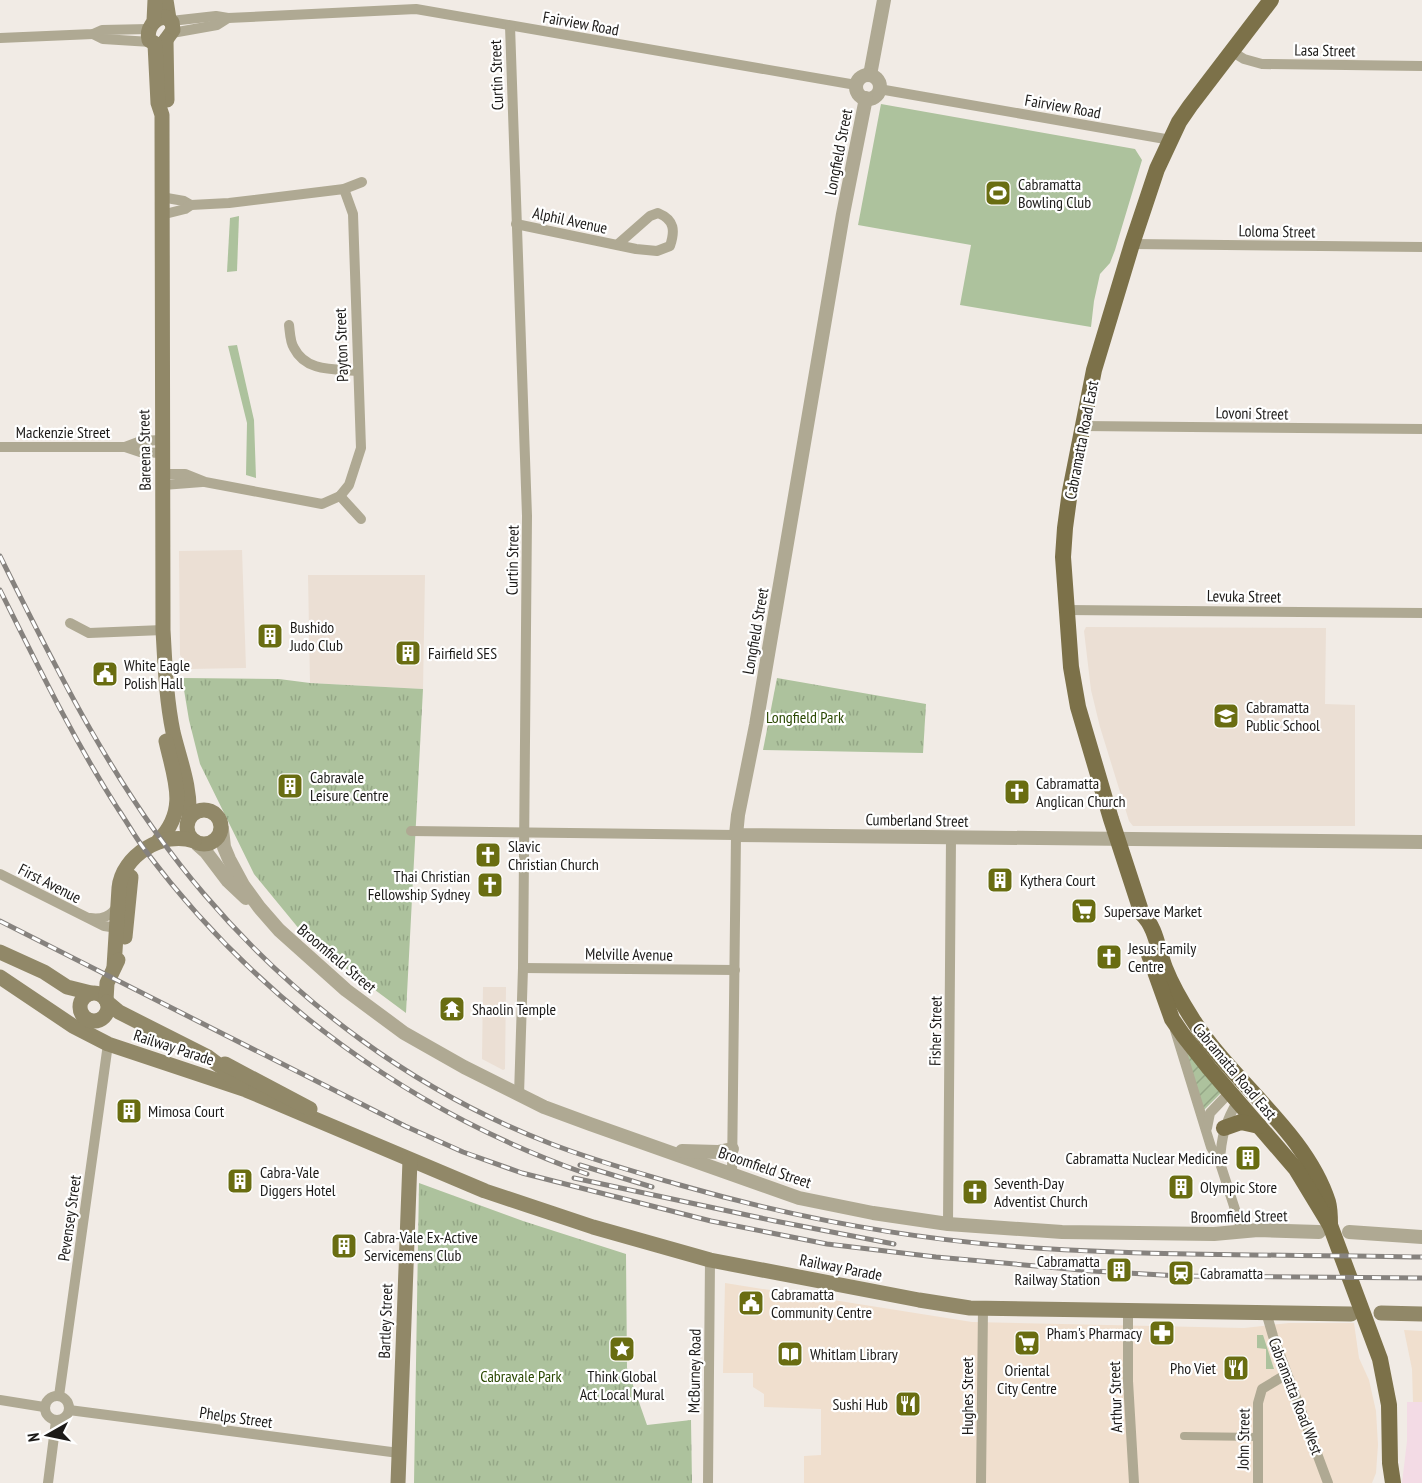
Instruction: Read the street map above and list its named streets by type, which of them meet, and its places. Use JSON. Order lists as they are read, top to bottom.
{
  "streets": {
    "main road": [
      "Cabramatta Road East",
      "Bareena Street",
      "Railway Parade",
      "Bartley Street"
    ],
    "street": [
      "Fairview Road",
      "Lasa Street",
      "Curtin Street",
      "Longfield Street",
      "Alphil Avenue",
      "Loloma Street",
      "Payton Street",
      "Lovoni Street",
      "Mackenzie Street",
      "Levuka Street",
      "Cumberland Street",
      "First Avenue",
      "Melville Avenue",
      "Broomfield Street",
      "Fisher Street",
      "Pevensey Street",
      "McBurney Road",
      "Hughes Street",
      "Cabramatta Road West",
      "Arthur Street",
      "Phelps Street",
      "John Street"
    ]
  },
  "crossings": [
    ["Fairview Road", "Curtin Street"],
    ["Fairview Road", "Longfield Street"],
    ["Fairview Road", "Cabramatta Road East"],
    ["Fairview Road", "Bareena Street"],
    ["Lasa Street", "Cabramatta Road East"],
    ["Curtin Street", "Alphil Avenue"],
    ["Curtin Street", "Cumberland Street"],
    ["Curtin Street", "Melville Avenue"],
    ["Curtin Street", "Broomfield Street"],
    ["Longfield Street", "Cumberland Street"],
    ["Longfield Street", "Melville Avenue"],
    ["Longfield Street", "Broomfield Street"],
    ["Loloma Street", "Cabramatta Road East"],
    ["Lovoni Street", "Cabramatta Road East"],
    ["Mackenzie Street", "Bareena Street"],
    ["Cabramatta Road East", "Levuka Street"],
    ["Cabramatta Road East", "Cumberland Street"],
    ["Cabramatta Road East", "Broomfield Street"],
    ["Cumberland Street", "Fisher Street"],
    ["Broomfield Street", "Fisher Street"],
    ["Railway Parade", "Pevensey Street"],
    ["Railway Parade", "Bartley Street"],
    ["Railway Parade", "McBurney Road"],
    ["Railway Parade", "Hughes Street"],
    ["Railway Parade", "Cabramatta Road West"],
    ["Railway Parade", "Arthur Street"],
    ["Pevensey Street", "Phelps Street"],
    ["Bartley Street", "Phelps Street"],
    ["Cabramatta Road West", "John Street"]
  ],
  "parks": ["Longfield Park", "Cabravale Park"],
  "places": {
    "sports": ["Cabramatta Bowling Club"],
    "building": [
      "Bushido Judo Club",
      "Fairfield SES",
      "Cabravale Leisure Centre",
      "Kythera Court",
      "Mimosa Court",
      "Cabramatta Nuclear Medicine",
      "Cabra-Vale Diggers Hotel",
      "Olympic Store",
      "Cabra-Vale Ex-Active Servicemens Club",
      "Cabramatta Railway Station"
    ],
    "public building": ["White Eagle Polish Hall", "Cabramatta Community Centre"],
    "school or university": ["Cabramatta Public School"],
    "church": [
      "Cabramatta Anglican Church",
      "Slavic Christian Church",
      "Thai Christian Fellowship Sydney",
      "Jesus Family Centre",
      "Seventh-Day Adventist Church"
    ],
    "supermarket": ["Supersave Market", "Oriental City Centre"],
    "temple": ["Shaolin Temple"],
    "station": ["Cabramatta"],
    "pharmacy": ["Pham's Pharmacy"],
    "place": ["Think Global Act Local Mural"],
    "library": ["Whitlam Library"],
    "restaurant": ["Pho Viet", "Sushi Hub"]
  },
  "north": "left"
}
